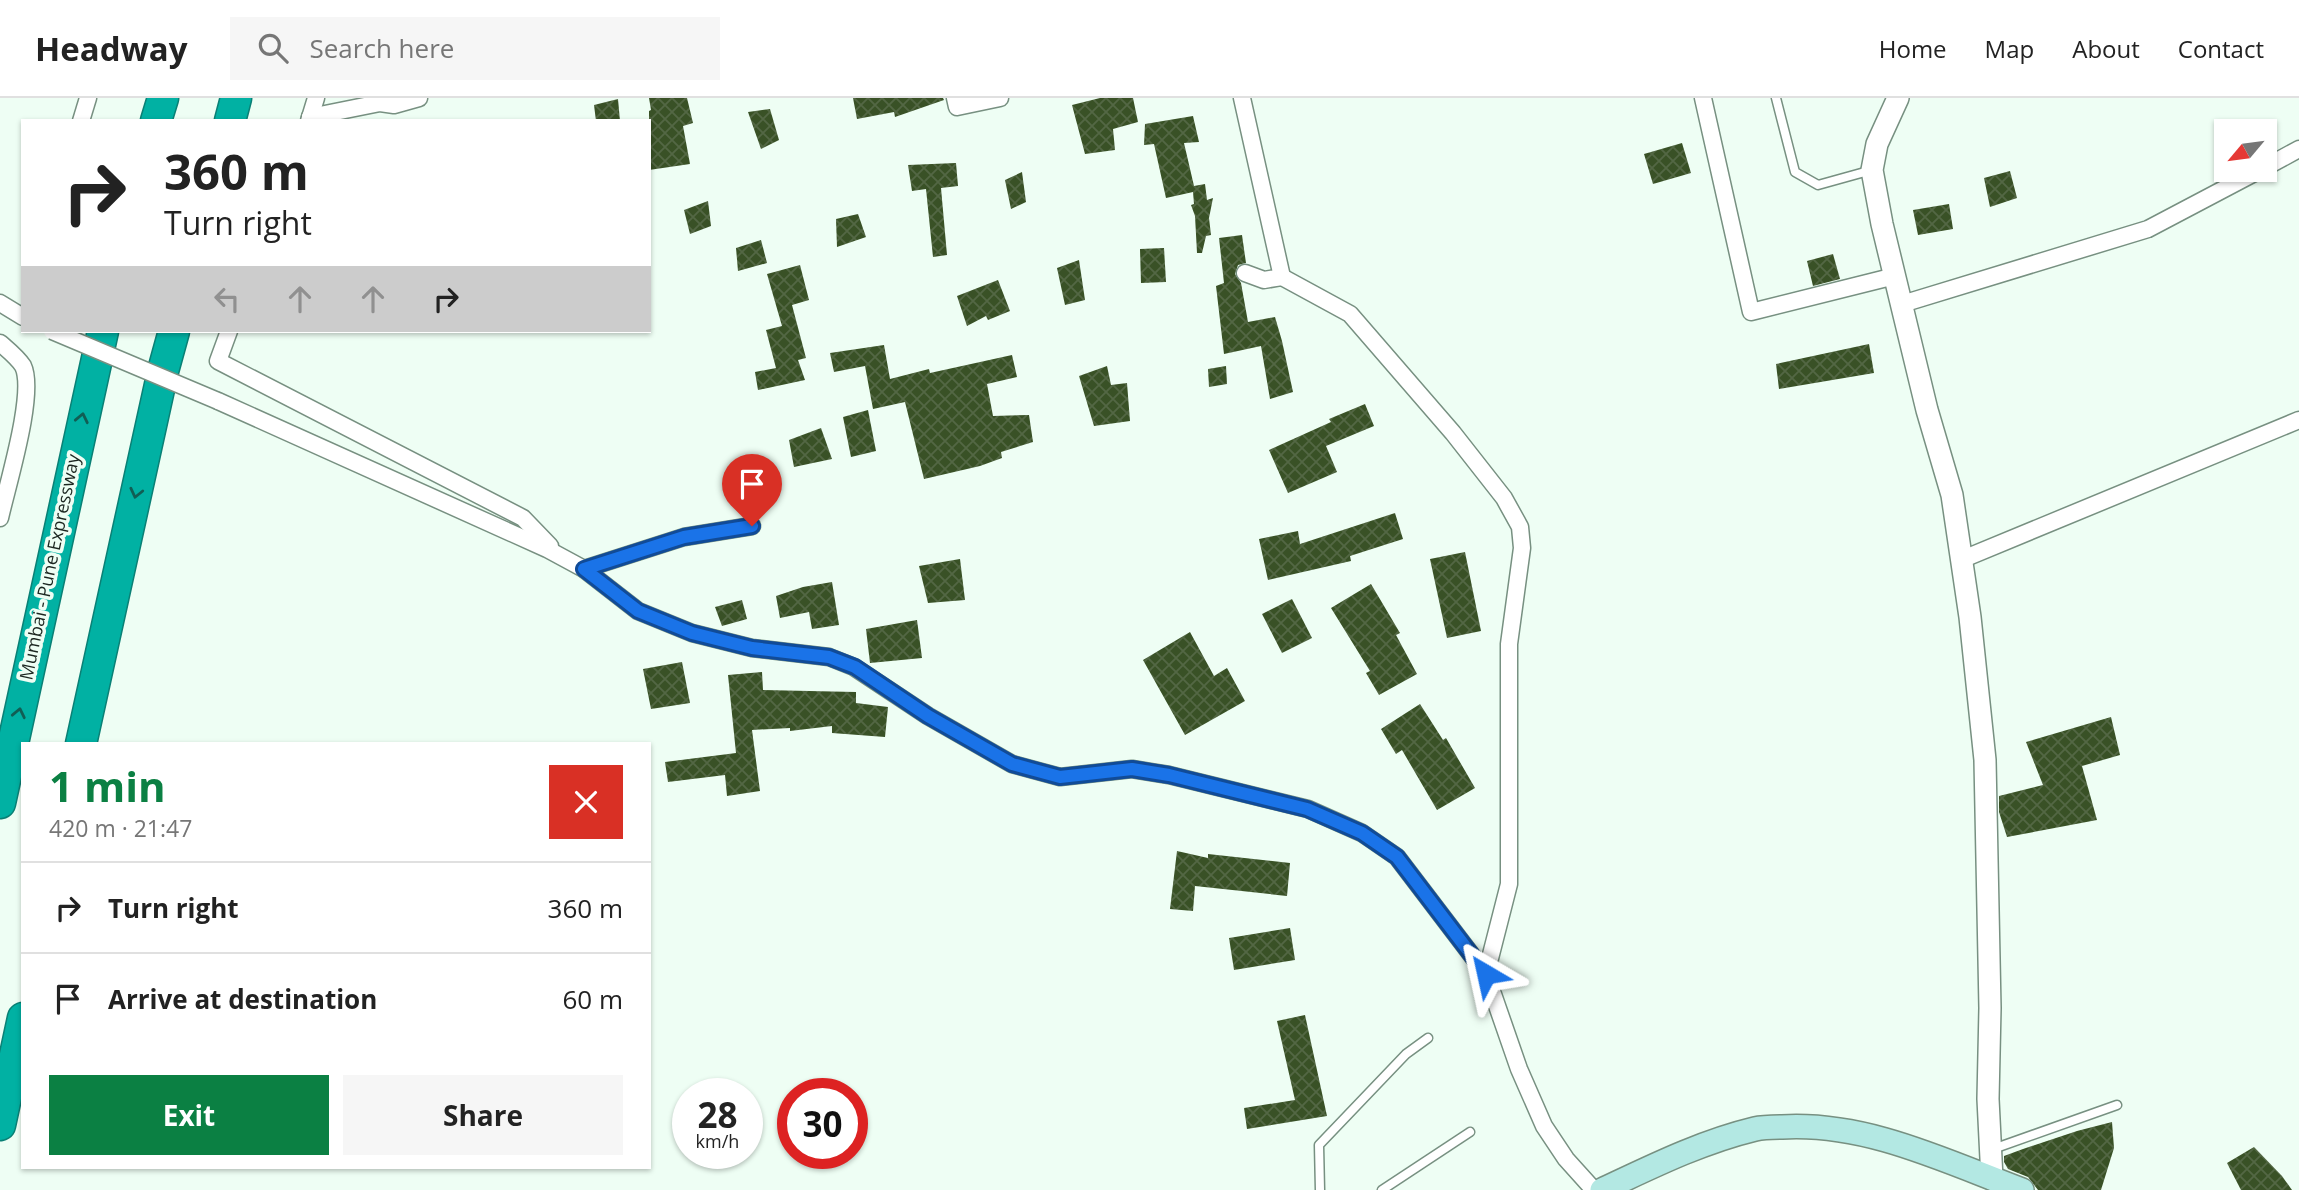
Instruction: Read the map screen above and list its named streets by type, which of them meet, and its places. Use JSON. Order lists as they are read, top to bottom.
{
  "streets": {
    "highway": ["Mumbai - Pune Expressway"]
  },
  "north": "bottom left",
  "page": {
    "header": "Headway",
    "search": "Search here",
    "nav": [
      "Home",
      "Map",
      "About",
      "Contact"
    ],
    "turn": ["360 m", "Turn right"],
    "heading": ["1 min", "420 m · 21:47"],
    "list": [
      {
        "name": "Turn right",
        "value": "360 m"
      },
      {
        "name": "Arrive at destination",
        "value": "60 m"
      }
    ],
    "buttons": ["Exit", "Share"],
    "speed": "28 km/h",
    "limit": "30"
  }
}
